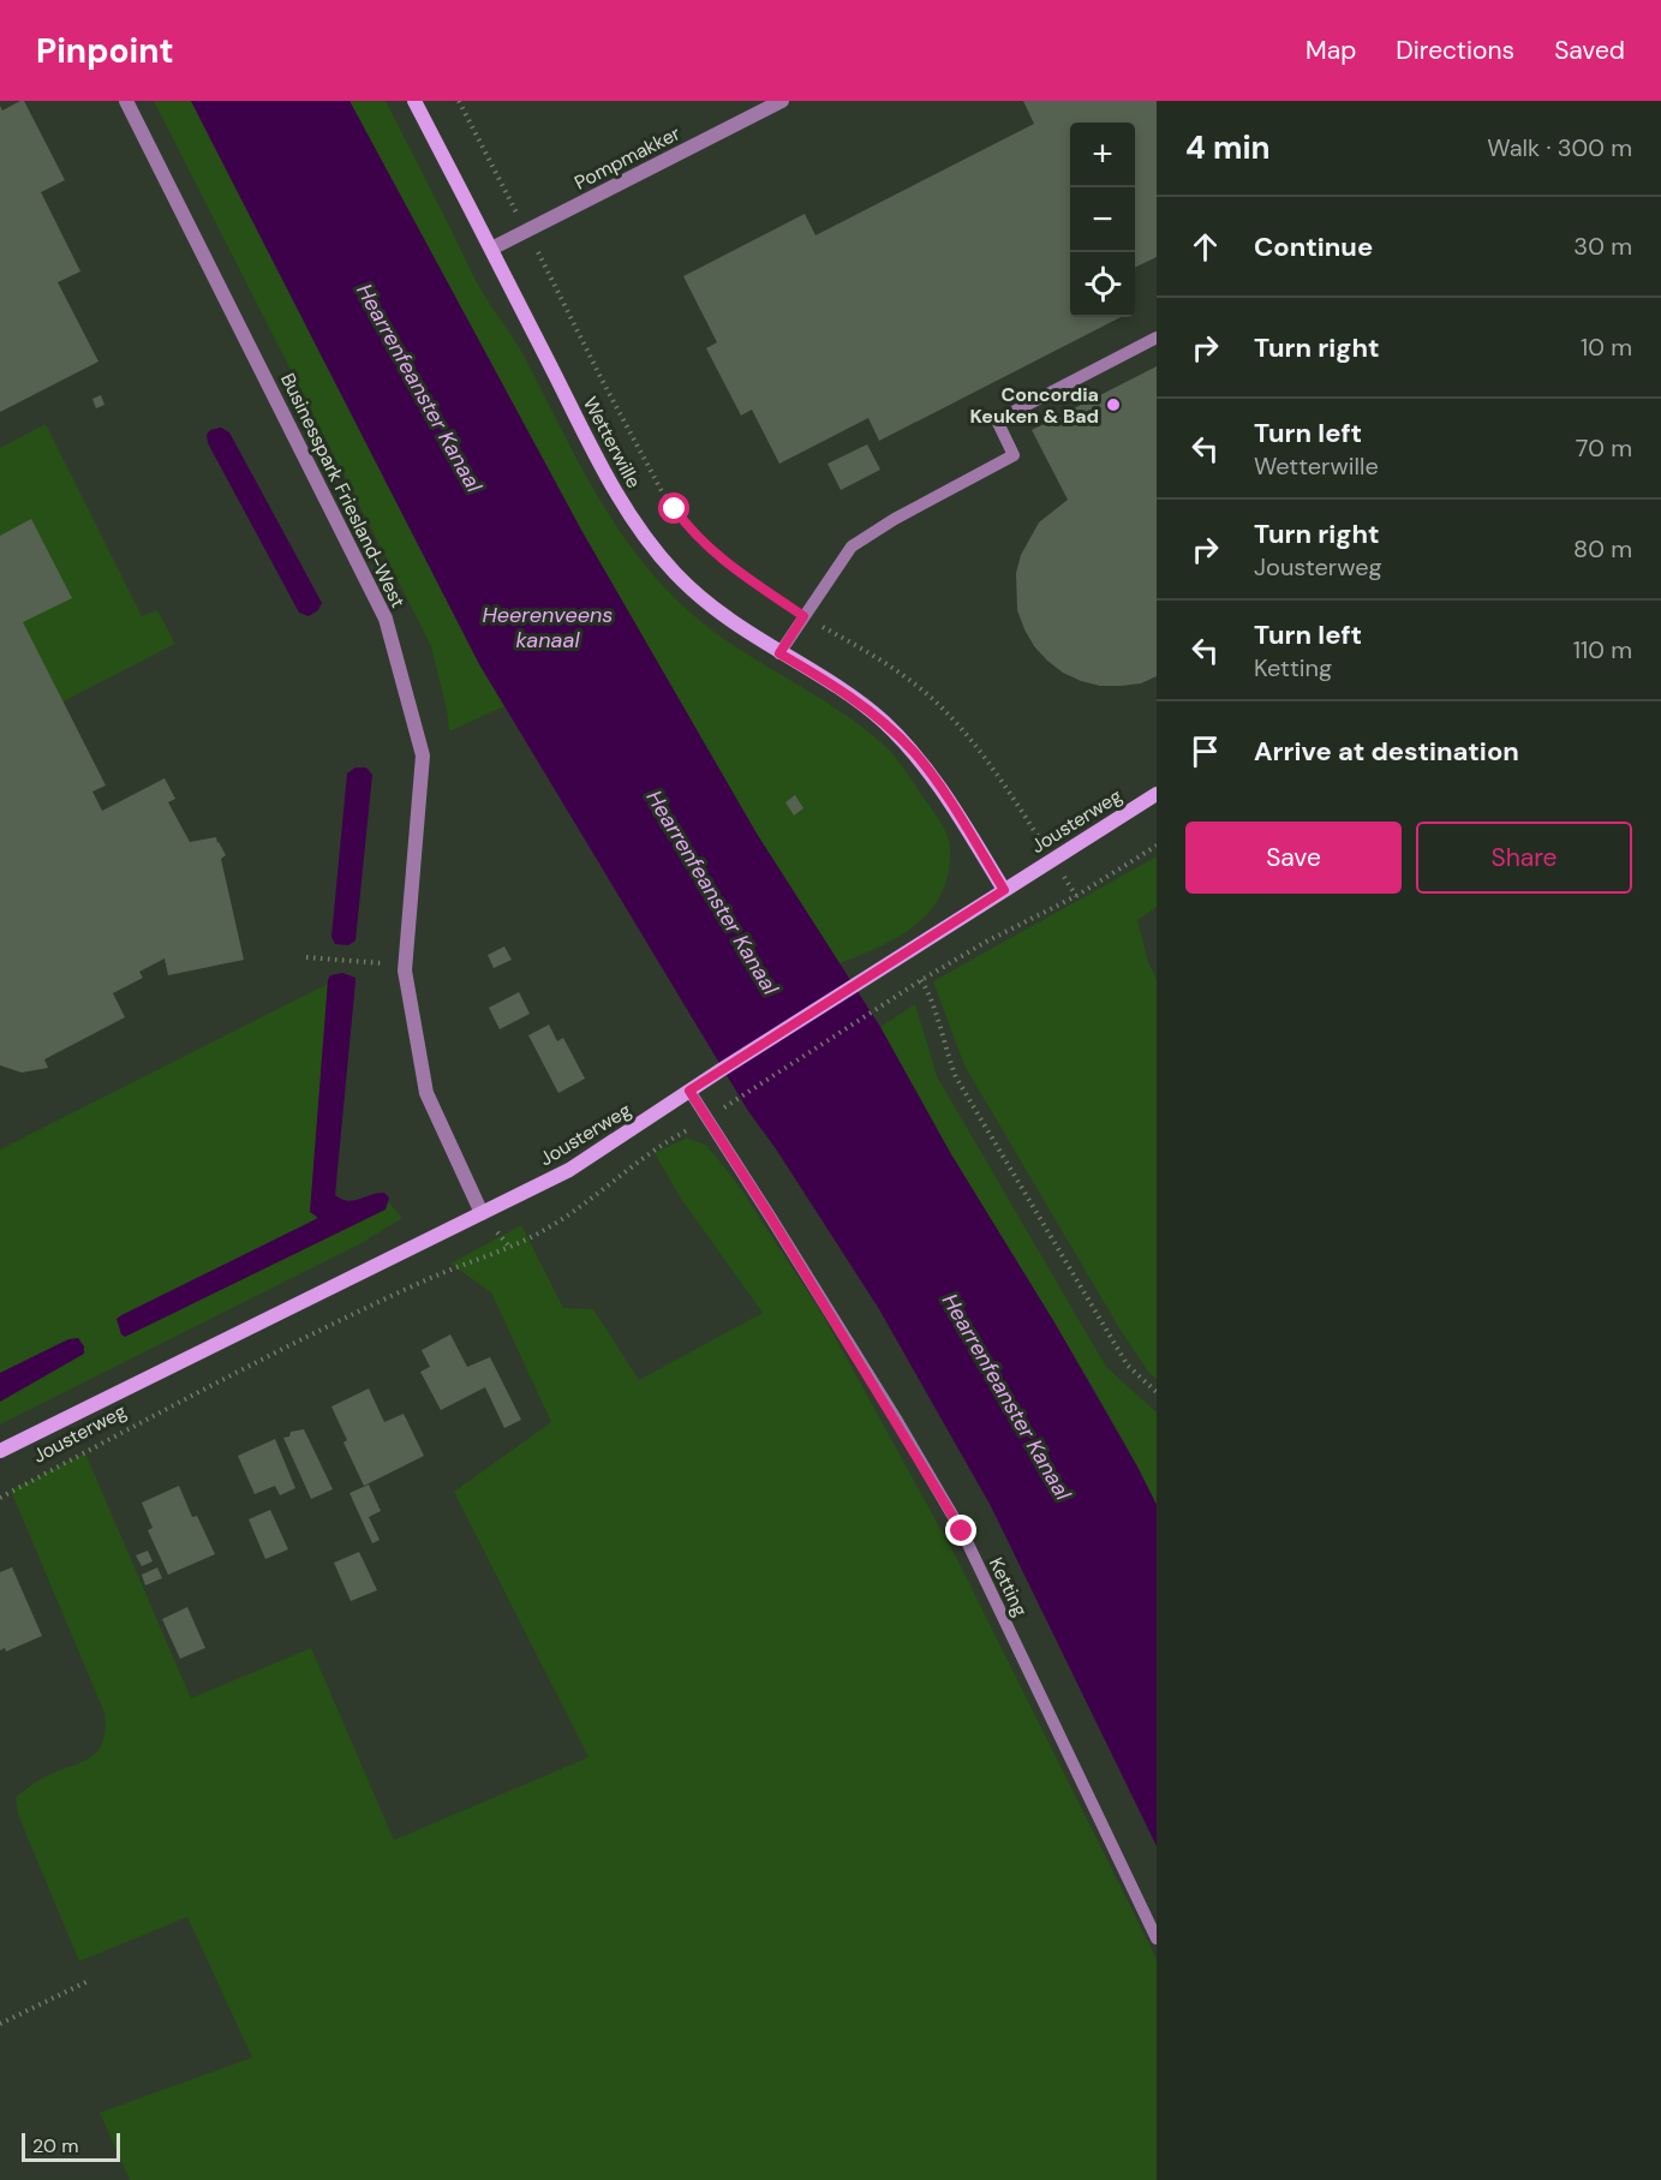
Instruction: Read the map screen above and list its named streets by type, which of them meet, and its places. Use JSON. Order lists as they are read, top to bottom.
{
  "streets": {
    "street": [
      "Pompmakker",
      "Wetterwille",
      "Businesspark Friesland-West",
      "Jousterweg"
    ],
    "lane": ["Ketting"]
  },
  "crossings": [
    ["Pompmakker", "Wetterwille"],
    ["Wetterwille", "Jousterweg"],
    ["Businesspark Friesland-West", "Jousterweg"],
    ["Jousterweg", "Ketting"]
  ],
  "water": ["Hearrenfeanster Kanaal", "Heerenveens kanaal"],
  "places": ["Concordia Keuken & Bad"],
  "scale_bar": "20 m",
  "page": {
    "header": "Pinpoint",
    "nav": ["Map", "Directions", "Saved"],
    "heading": ["4 min", "Walk · 300 m"],
    "map_buttons": ["+", "−"],
    "list": [
      ["Continue", "30 m"],
      ["Turn right", "10 m"],
      ["Turn left", "Wetterwille", "70 m"],
      ["Turn right", "Jousterweg", "80 m"],
      ["Turn left", "Ketting", "110 m"],
      "Arrive at destination"
    ],
    "buttons": ["Save", "Share"],
    "scale": "20 m"
  }
}
